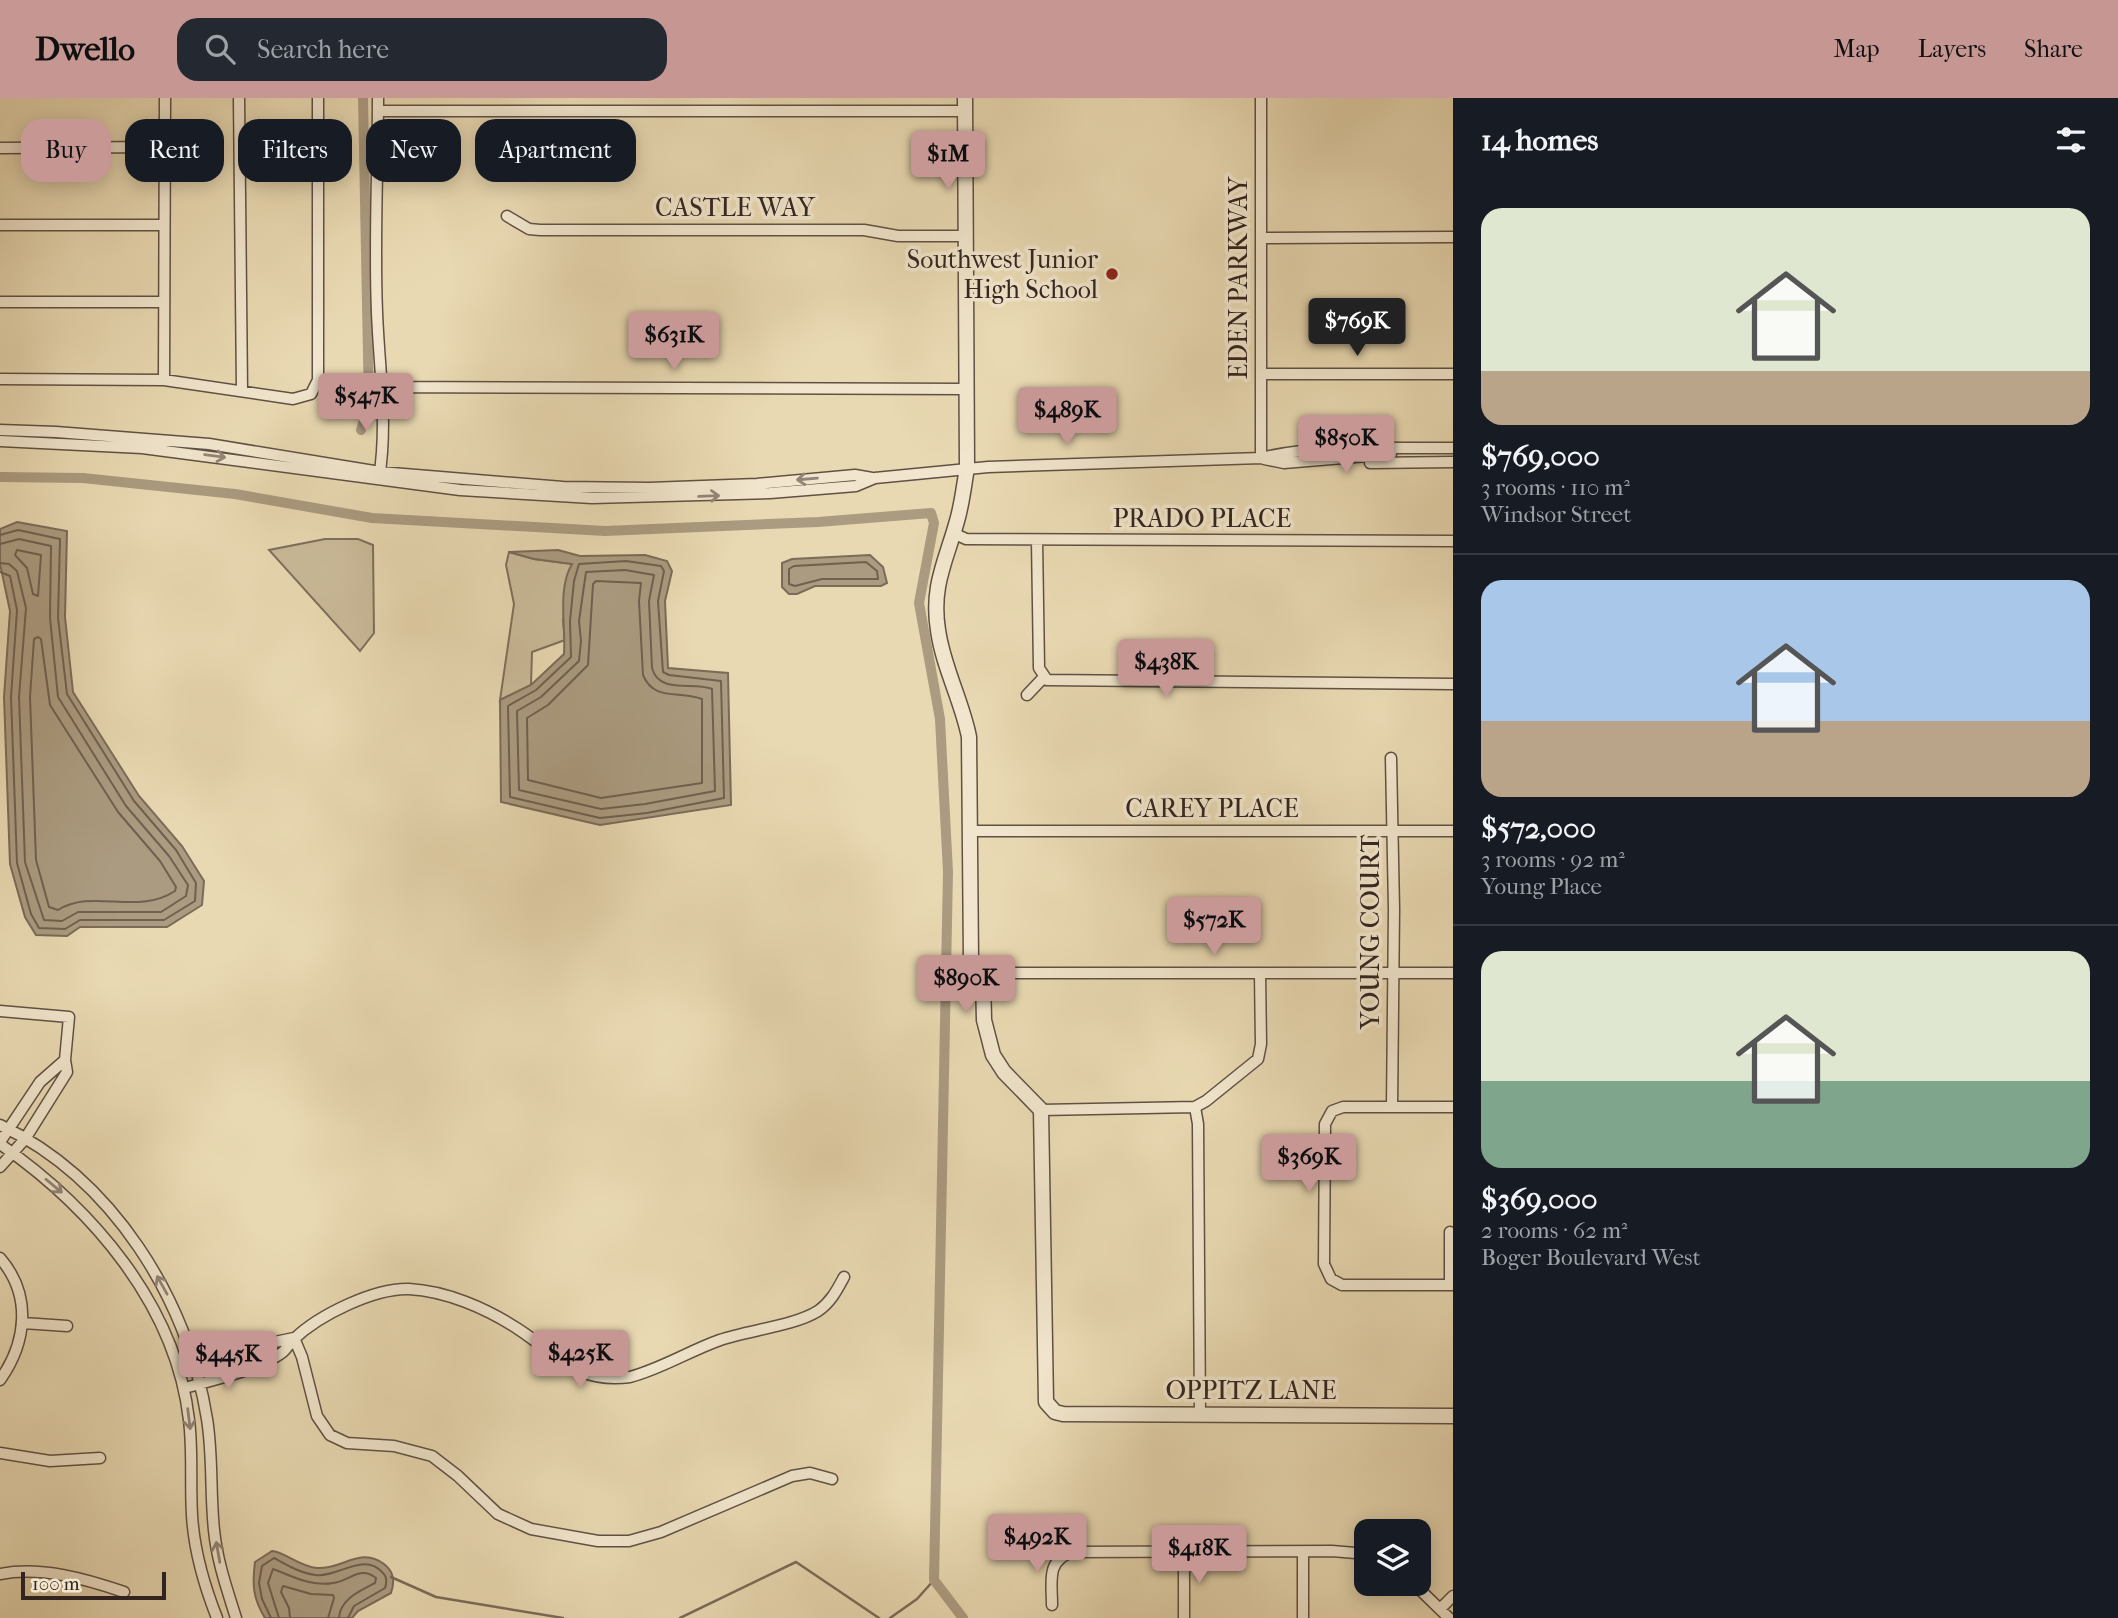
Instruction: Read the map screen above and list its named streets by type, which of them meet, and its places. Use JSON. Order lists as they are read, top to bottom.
{
  "streets": {
    "street": [
      "CASTLE WAY",
      "EDEN PARKWAY",
      "PRADO PLACE",
      "CAREY PLACE",
      "YOUNG COURT",
      "OPPITZ LANE"
    ]
  },
  "crossings": [
    ["CAREY PLACE", "YOUNG COURT"]
  ],
  "places": ["Southwest Junior High School"],
  "scale_bar": "100 m",
  "page": {
    "header": "Dwello",
    "search": "Search here",
    "nav": ["Map", "Layers", "Share"],
    "heading": "14 homes",
    "chip": [
      "Buy",
      "Rent",
      "Filters",
      "New",
      "Apartment"
    ],
    "price": [
      "$1M",
      "$769K",
      "$631K",
      "$547K",
      "$489K",
      "$850K",
      "$438K",
      "$572K",
      "$890K",
      "$369K",
      "$425K",
      "$445K",
      "$492K",
      "$418K"
    ],
    "list": [
      {
        "name": "$769,000",
        "note": "3 rooms · 110 m² · Windsor Street"
      },
      {
        "name": "$572,000",
        "note": "3 rooms · 92 m² · Young Place"
      },
      {
        "name": "$369,000",
        "note": "2 rooms · 62 m² · Boger Boulevard West"
      }
    ],
    "scale": "100 m"
  }
}
